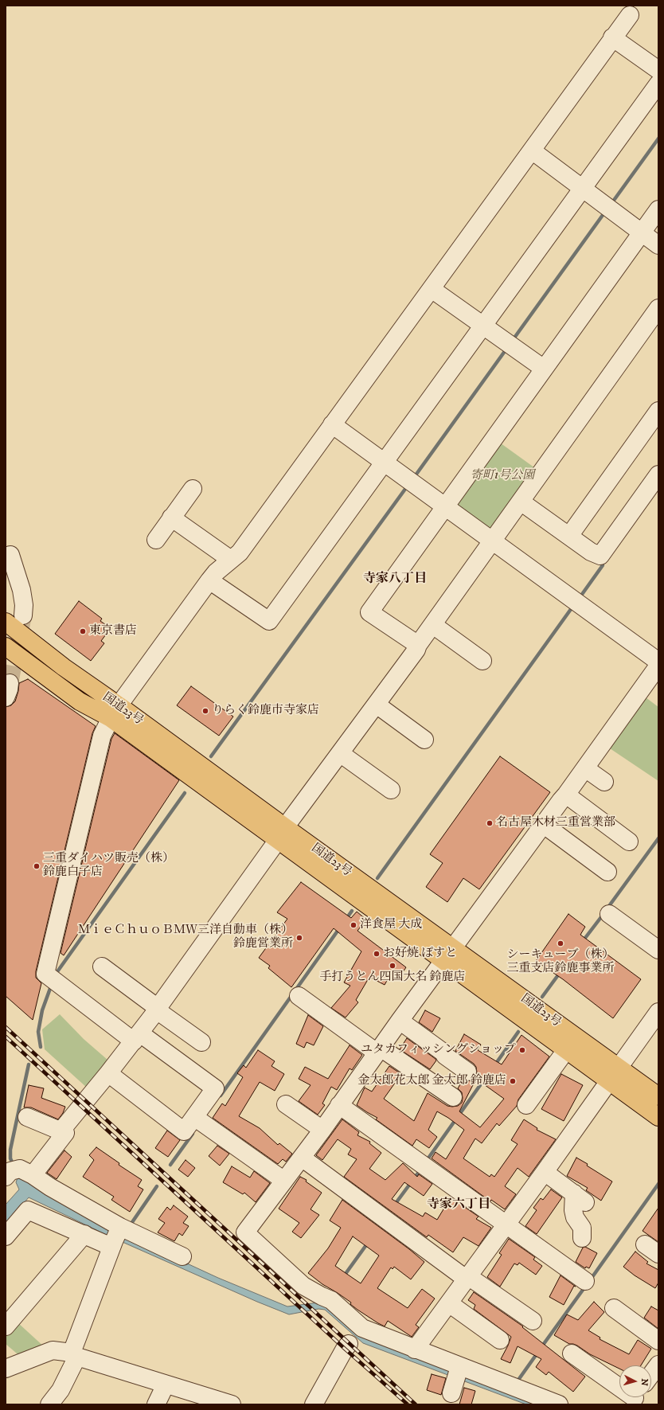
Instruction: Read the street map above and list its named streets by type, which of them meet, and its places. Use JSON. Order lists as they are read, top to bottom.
{
  "streets": {
    "highway": ["国道23号"]
  },
  "districts": ["寺家八丁目", "寺家六丁目"],
  "parks": ["寄町1号公園"],
  "places": [
    "東京書店",
    "りらく鈴鹿市寺家店",
    "名古屋木材三重営業部",
    "三重ダイハツ販売（株） 鈴鹿白子店",
    "洋食屋 大成",
    "ＭｉｅＣｈｕｏＢＭＷ三洋自動車（株） 鈴鹿営業所",
    "シーキューブ（株） 三重支店鈴鹿事業所",
    "お好焼 ぽすと",
    "手打うとん四国大名 鈴鹿店",
    "ユタカフィッシングショップ",
    "金太郎花太郎 金太郎 鈴鹿店"
  ],
  "north": "right"
}
